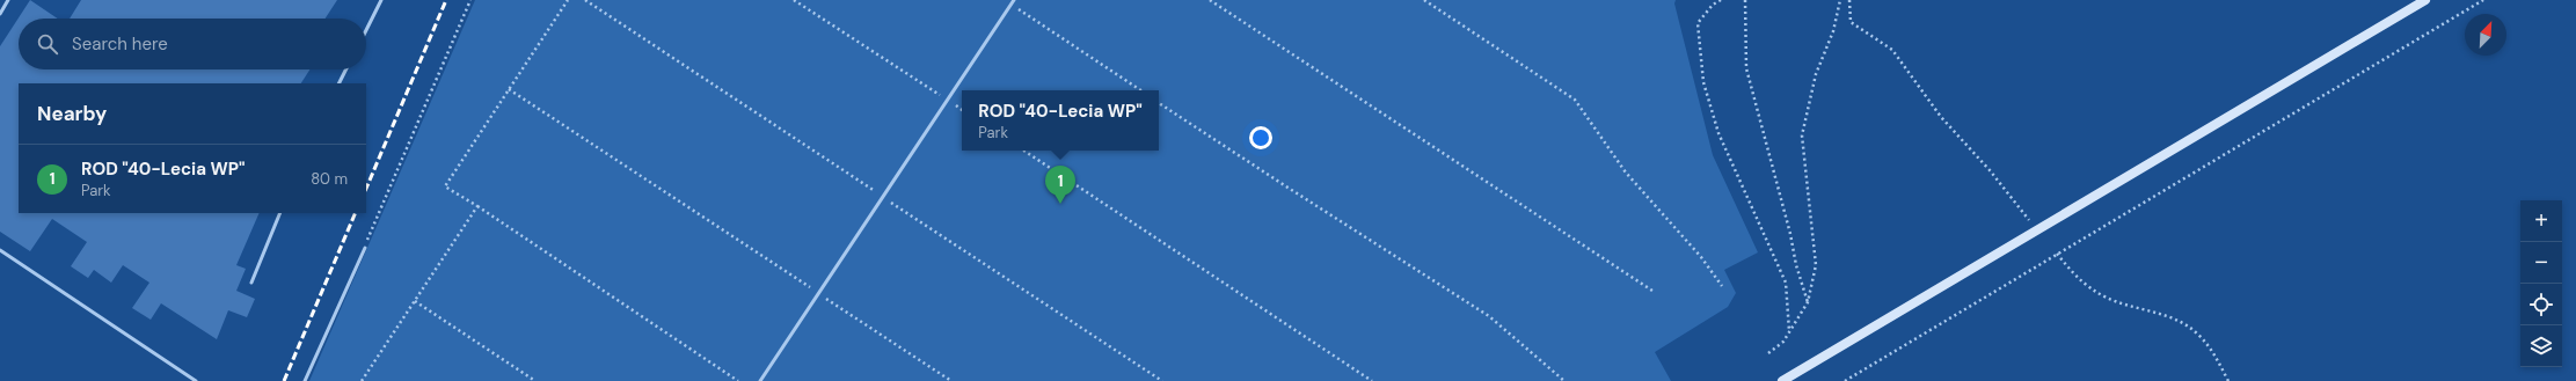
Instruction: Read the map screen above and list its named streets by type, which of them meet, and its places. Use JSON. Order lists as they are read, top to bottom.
{
  "north": "top right",
  "page": {
    "search": "Search here",
    "heading": "Nearby",
    "popup": ["ROD \"40-Lecia WP\"", "Park"],
    "list": [
      {
        "mark": "1",
        "name": "ROD \"40-Lecia WP\"",
        "note": "Park",
        "value": "80 m"
      }
    ],
    "pins": "1",
    "map_buttons": ["+", "−"]
  }
}
